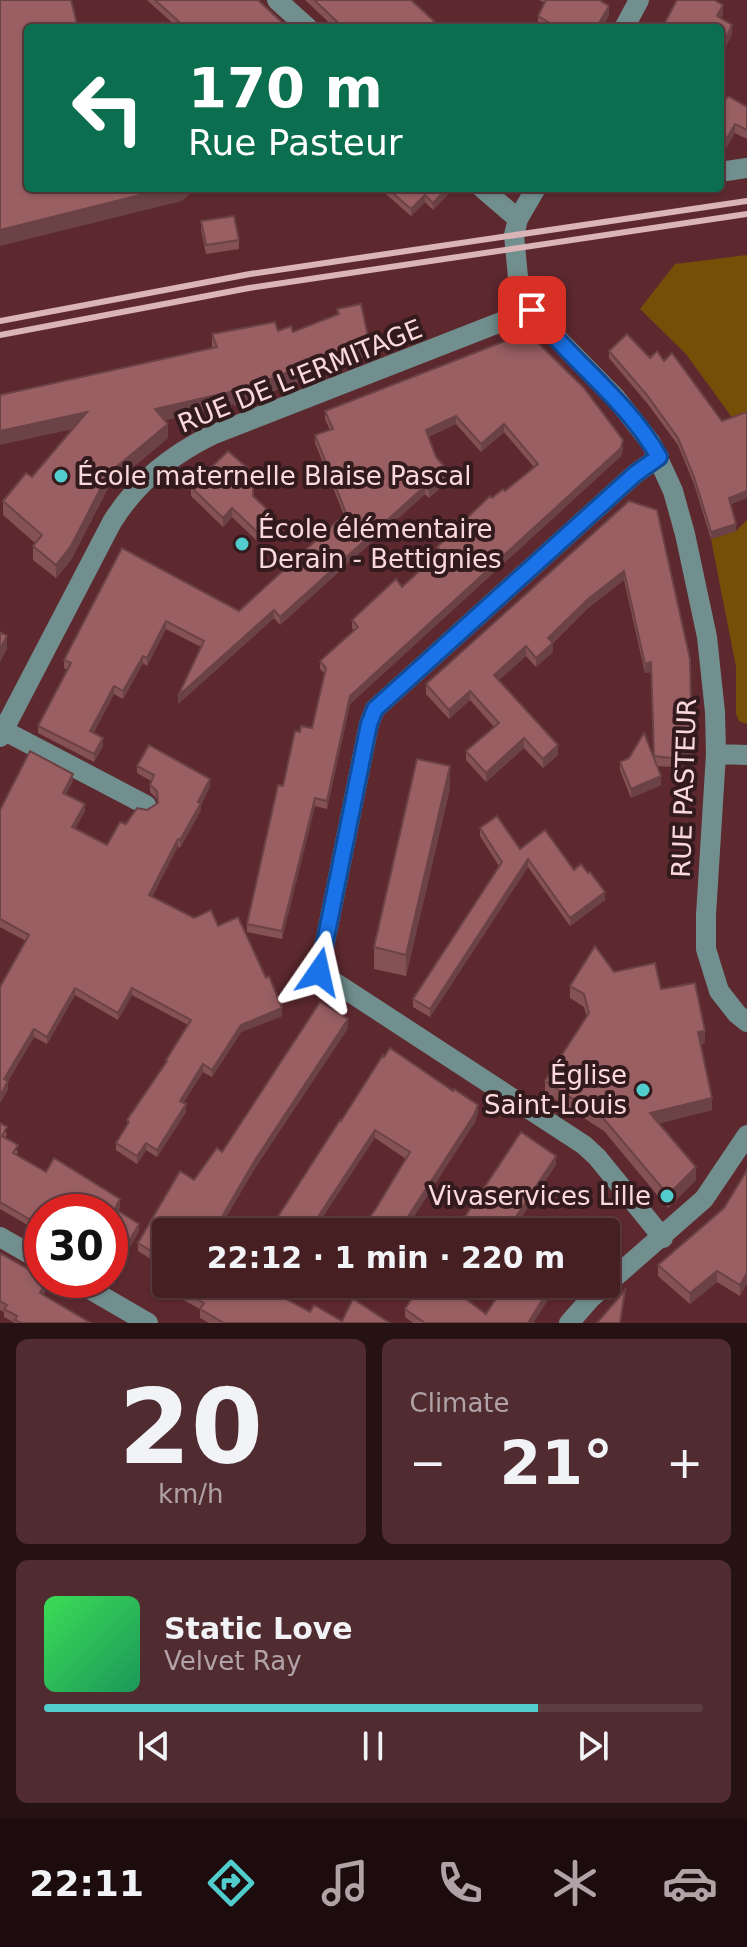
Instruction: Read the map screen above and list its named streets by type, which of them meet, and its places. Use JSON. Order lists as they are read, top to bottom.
{
  "streets": {
    "street": ["RUE DE L'ERMITAGE", "RUE PASTEUR"]
  },
  "crossings": [
    ["RUE DE L'ERMITAGE", "RUE PASTEUR"]
  ],
  "places": [
    "École maternelle Blaise Pascal",
    "École élémentaire Derain - Bettignies",
    "Église Saint-Louis",
    "Vivaservices Lille"
  ],
  "page": {
    "turn": ["170 m", "Rue Pasteur"],
    "limit": "30",
    "trip": "22:12 · 1 min · 220 m",
    "tile": [
      ["20", "km/h"],
      "Climate"
    ],
    "heat": ["−", "21°", "+"],
    "song": ["Static Love", "Velvet Ray"],
    "tabs": "22:11"
  }
}
